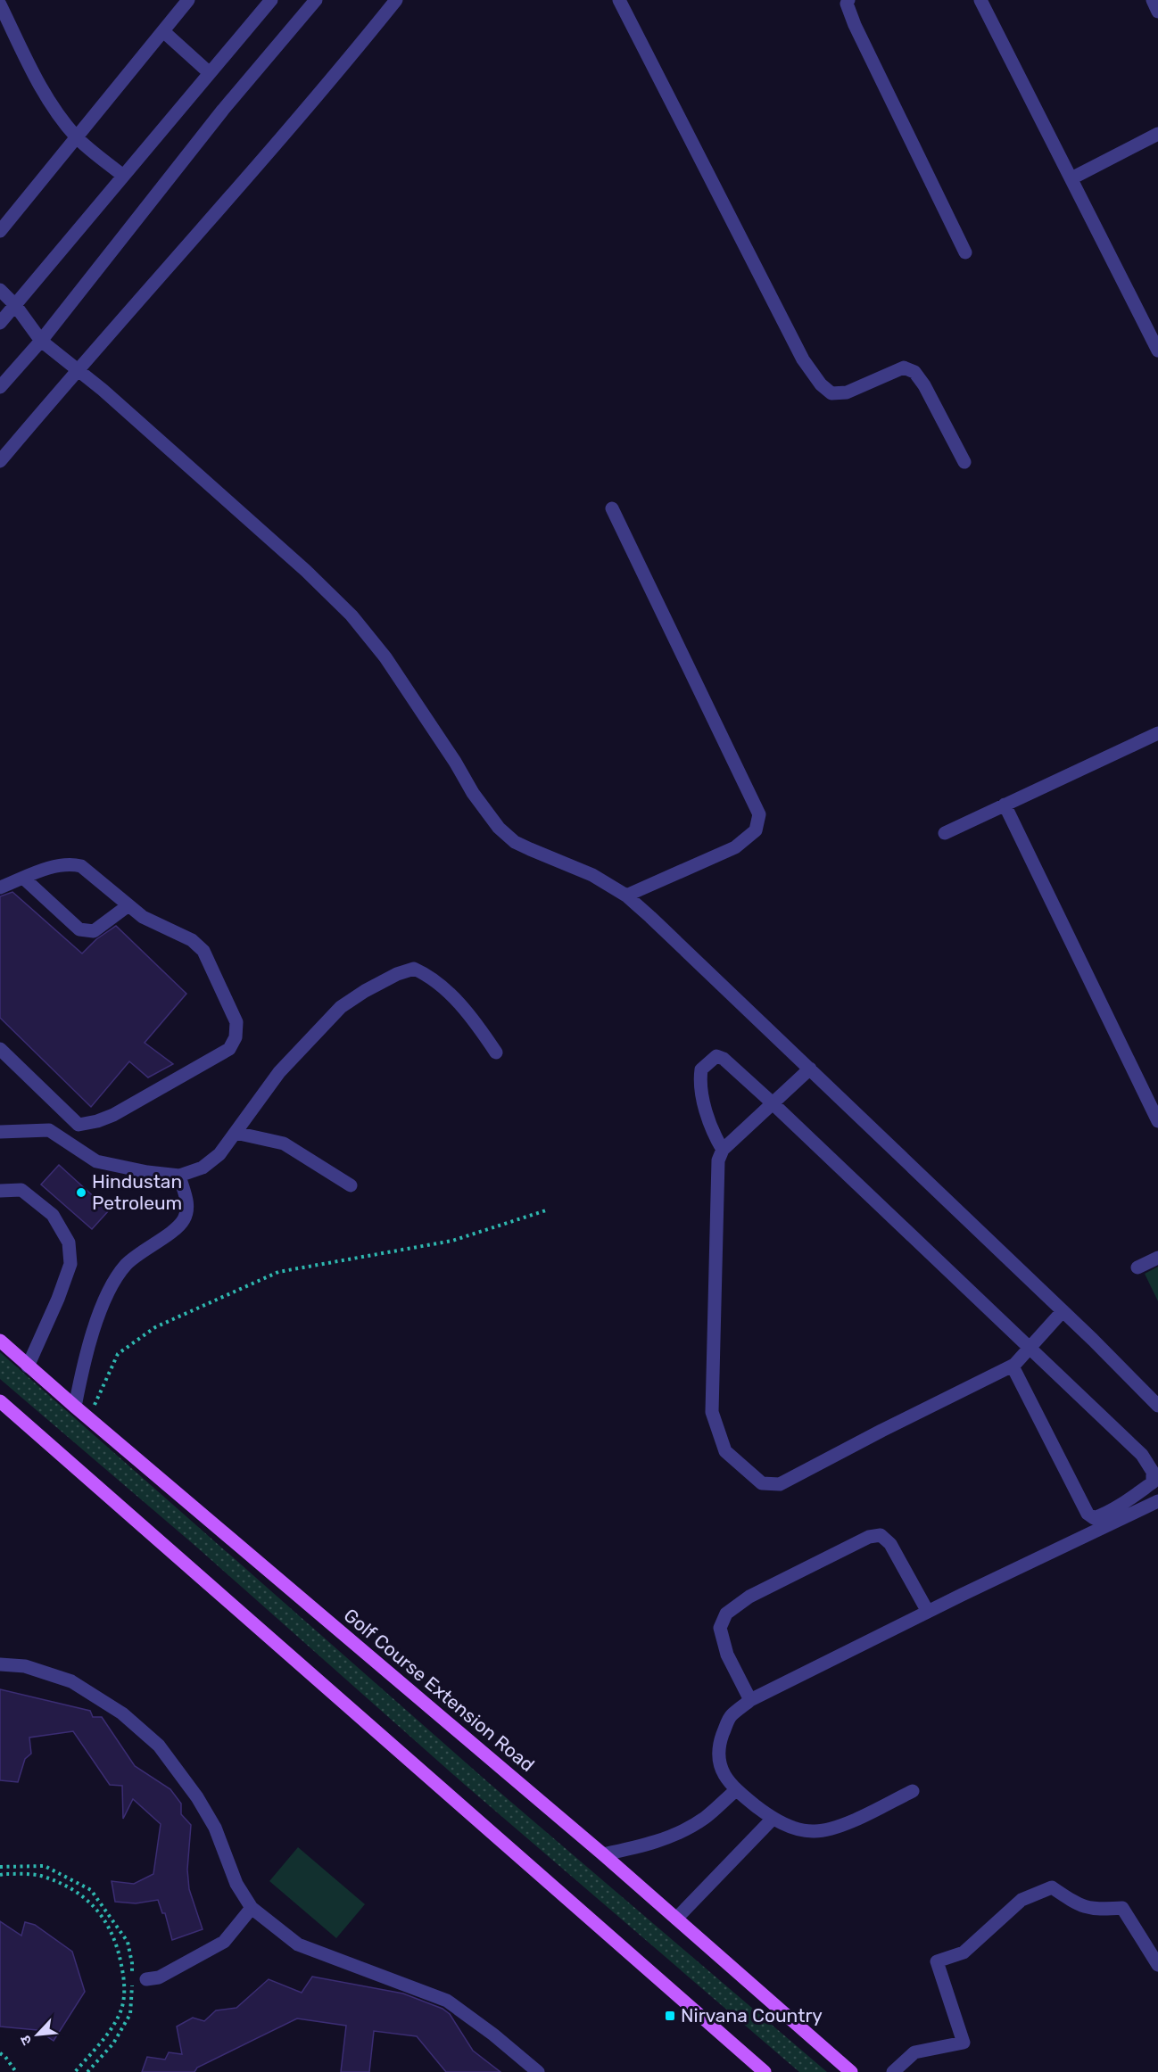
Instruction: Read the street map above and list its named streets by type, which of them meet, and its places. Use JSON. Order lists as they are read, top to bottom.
{
  "streets": {
    "main road": ["Golf Course Extension Road"]
  },
  "places": {
    "other": ["Hindustan Petroleum"],
    "transit": ["Nirvana Country"]
  },
  "north": "bottom left"
}
